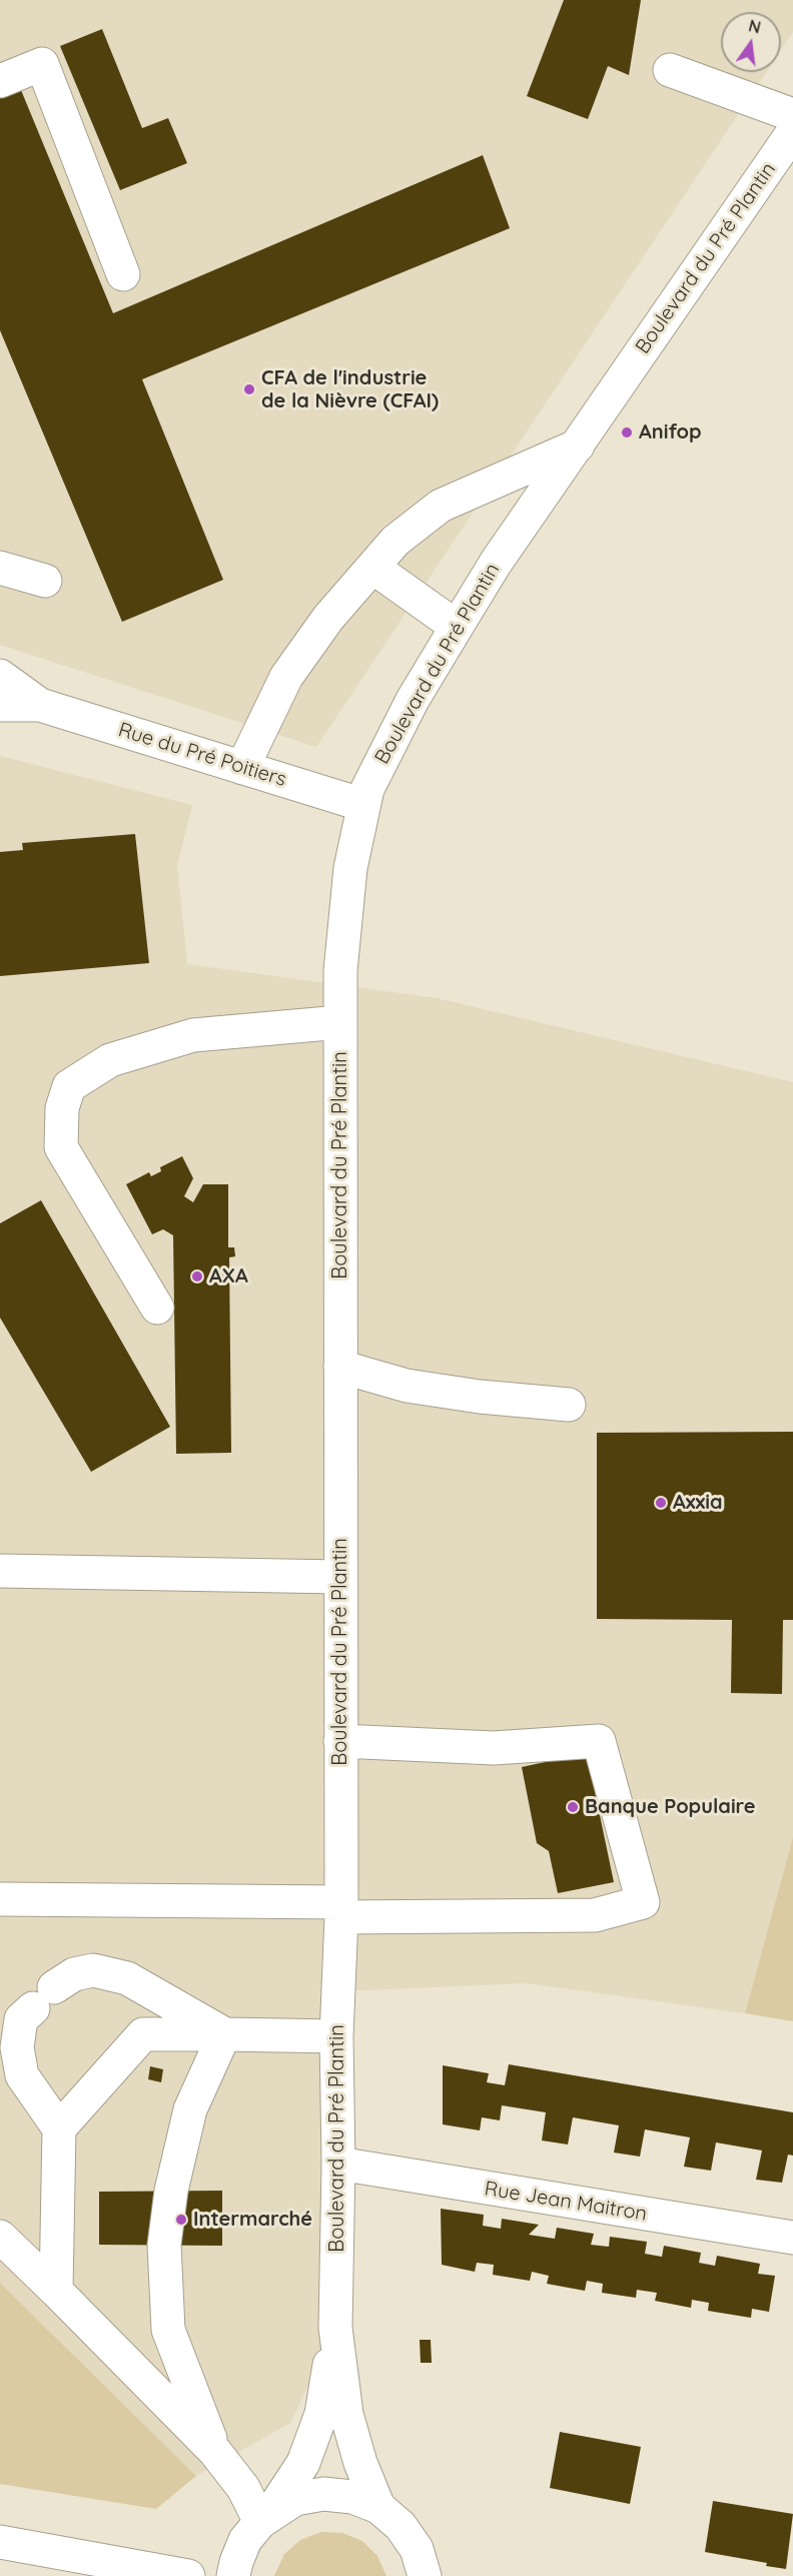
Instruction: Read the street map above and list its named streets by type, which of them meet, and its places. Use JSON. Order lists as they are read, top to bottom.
{
  "streets": {
    "street": ["Boulevard du Pré Plantin", "Rue du Pré Poitiers", "Rue Jean Maitron"]
  },
  "crossings": [
    ["Boulevard du Pré Plantin", "Rue du Pré Poitiers"],
    ["Boulevard du Pré Plantin", "Rue Jean Maitron"]
  ],
  "places": [
    "CFA de l'industrie de la Nièvre (CFAI)",
    "Anifop",
    "AXA",
    "Axxia",
    "Banque Populaire",
    "Intermarché"
  ],
  "north": "top"
}
